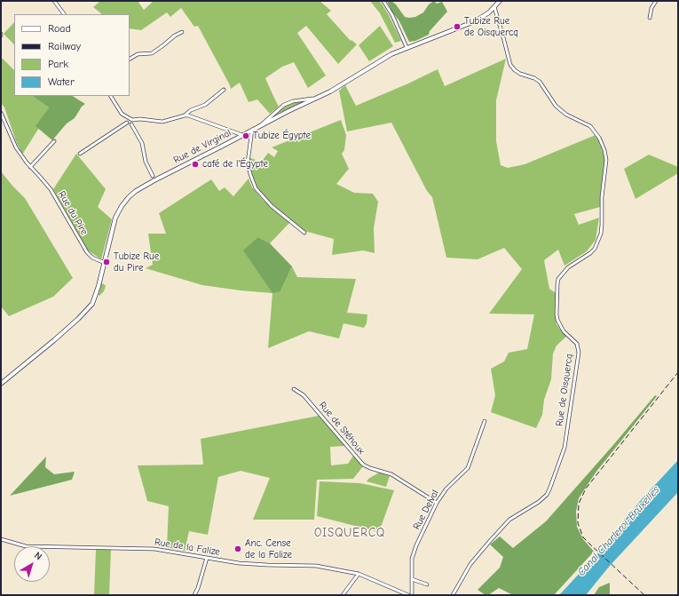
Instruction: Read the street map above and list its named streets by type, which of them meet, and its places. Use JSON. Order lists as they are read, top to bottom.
{
  "streets": {
    "street": [
      "Rue de Virginal",
      "Rue du Pire",
      "Rue de Oisquercq",
      "Rue de Stéhoux",
      "Rue Delval",
      "Rue de la Falize"
    ]
  },
  "crossings": [
    ["Rue de Virginal", "Rue du Pire"],
    ["Rue de Virginal", "Rue de Oisquercq"],
    ["Rue de Stéhoux", "Rue Delval"]
  ],
  "districts": ["OISQUERCQ"],
  "water": ["Canal Charleroi-Bruxelles"],
  "places": [
    "Tubize Rue de Oisquercq",
    "Tubize Égypte",
    "café de l'Égypte",
    "Tubize Rue du Pire",
    "Anc. Cense de la Falize"
  ],
  "legend": [
    "Road",
    "Railway",
    "Park",
    "Water"
  ],
  "north": "top right"
}
